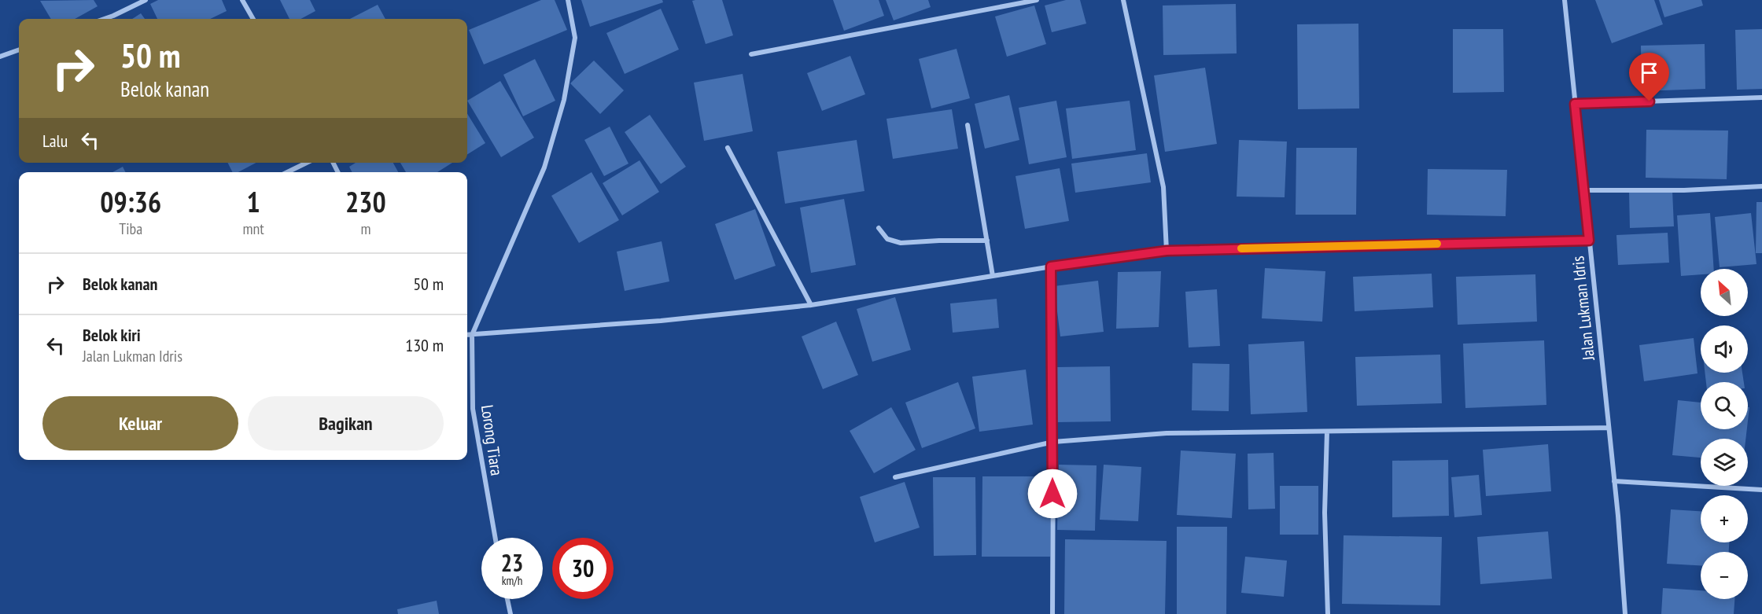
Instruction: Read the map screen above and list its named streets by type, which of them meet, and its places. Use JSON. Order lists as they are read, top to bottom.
{
  "streets": {
    "street": ["Jalan Lukman Idris", "Lorong Tiara"]
  },
  "north": "top left",
  "page": {
    "turn": ["50 m", "Belok kanan"],
    "then": "Lalu",
    "eta": [
      "09:36",
      "Tiba",
      "1",
      "mnt",
      "230",
      "m"
    ],
    "list": [
      {
        "name": "Belok kanan",
        "value": "50 m"
      },
      {
        "name": "Belok kiri",
        "note": "Jalan Lukman Idris",
        "value": "130 m"
      }
    ],
    "map_buttons": ["+", "−"],
    "buttons": ["Keluar", "Bagikan"],
    "speed": "23 km/h",
    "limit": "30"
  }
}
